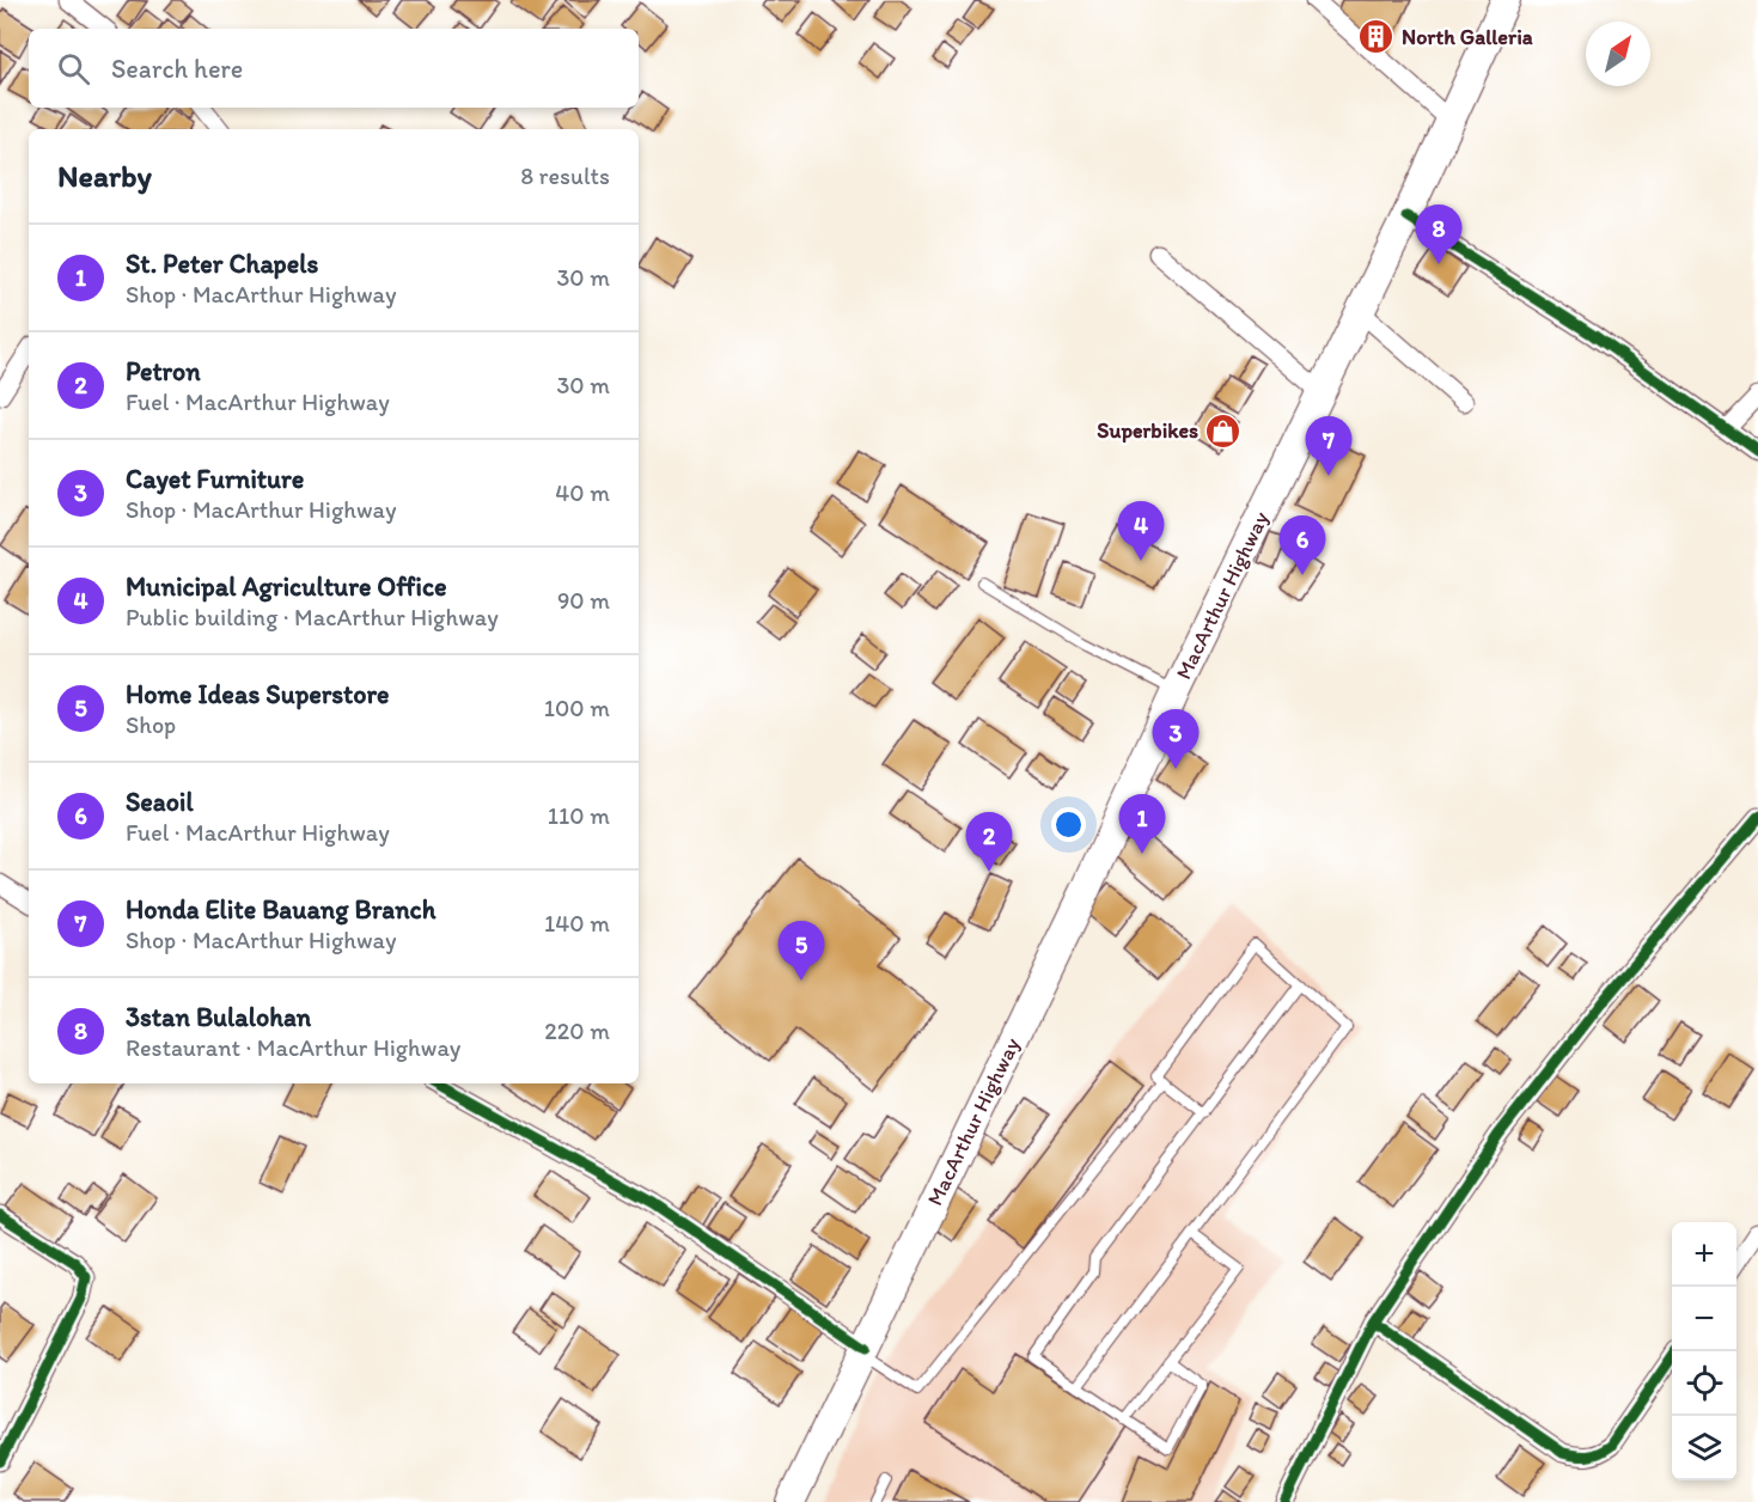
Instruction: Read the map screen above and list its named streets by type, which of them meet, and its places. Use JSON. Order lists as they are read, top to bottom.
{
  "streets": {
    "highway": ["MacArthur Highway"]
  },
  "places": {
    "building": ["North Galleria"],
    "shop": ["Superbikes"]
  },
  "north": "top right",
  "page": {
    "search": "Search here",
    "heading": ["Nearby", "8 results"],
    "pins": [
      "8",
      "7",
      "4",
      "6",
      "3",
      "1",
      "2",
      "5"
    ],
    "list": [
      {
        "mark": "1",
        "name": "St. Peter Chapels",
        "note": "Shop · MacArthur Highway",
        "value": "30 m"
      },
      {
        "mark": "2",
        "name": "Petron",
        "note": "Fuel · MacArthur Highway",
        "value": "30 m"
      },
      {
        "mark": "3",
        "name": "Cayet Furniture",
        "note": "Shop · MacArthur Highway",
        "value": "40 m"
      },
      {
        "mark": "4",
        "name": "Municipal Agriculture Office",
        "note": "Public building · MacArthur Highway",
        "value": "90 m"
      },
      {
        "mark": "5",
        "name": "Home Ideas Superstore",
        "note": "Shop",
        "value": "100 m"
      },
      {
        "mark": "6",
        "name": "Seaoil",
        "note": "Fuel · MacArthur Highway",
        "value": "110 m"
      },
      {
        "mark": "7",
        "name": "Honda Elite Bauang Branch",
        "note": "Shop · MacArthur Highway",
        "value": "140 m"
      },
      {
        "mark": "8",
        "name": "3stan Bulalohan",
        "note": "Restaurant · MacArthur Highway",
        "value": "220 m"
      }
    ],
    "map_buttons": ["+", "−"]
  }
}
